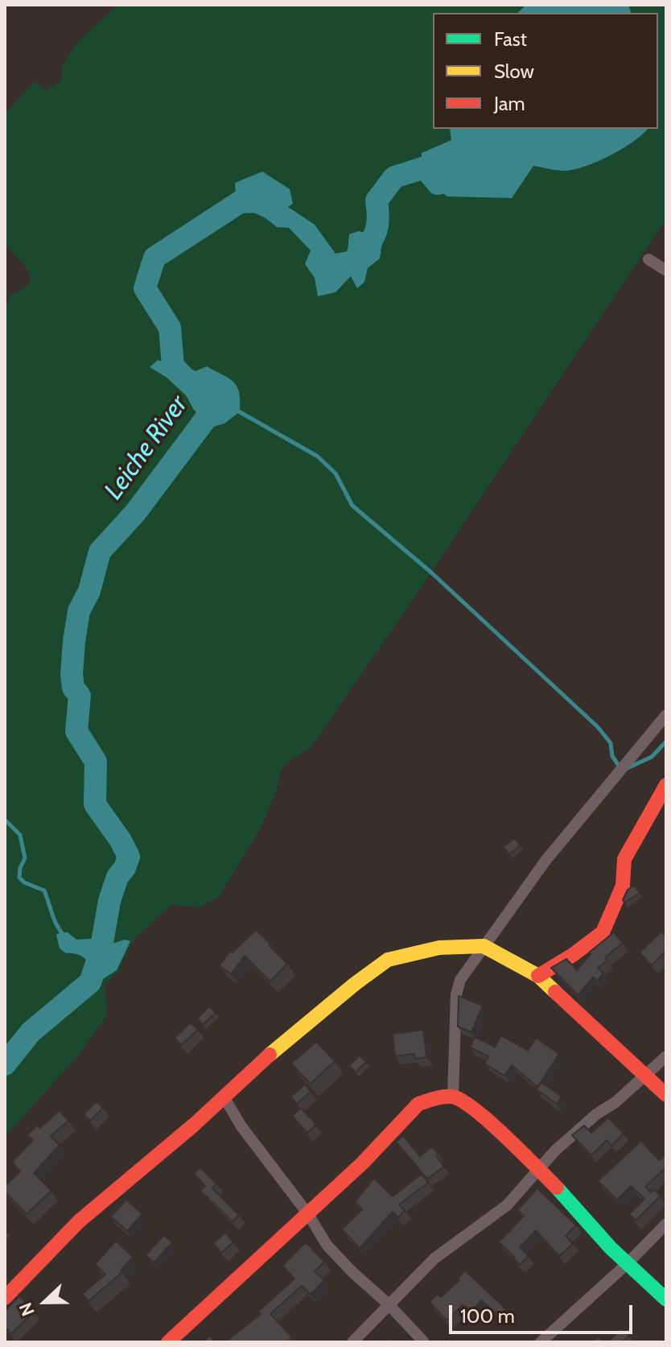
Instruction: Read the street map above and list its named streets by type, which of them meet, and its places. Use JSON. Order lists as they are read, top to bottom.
{
  "water": ["Leiche River"],
  "legend": ["Fast", "Slow", "Jam"],
  "scale_bar": "100 m",
  "north": "left"
}
